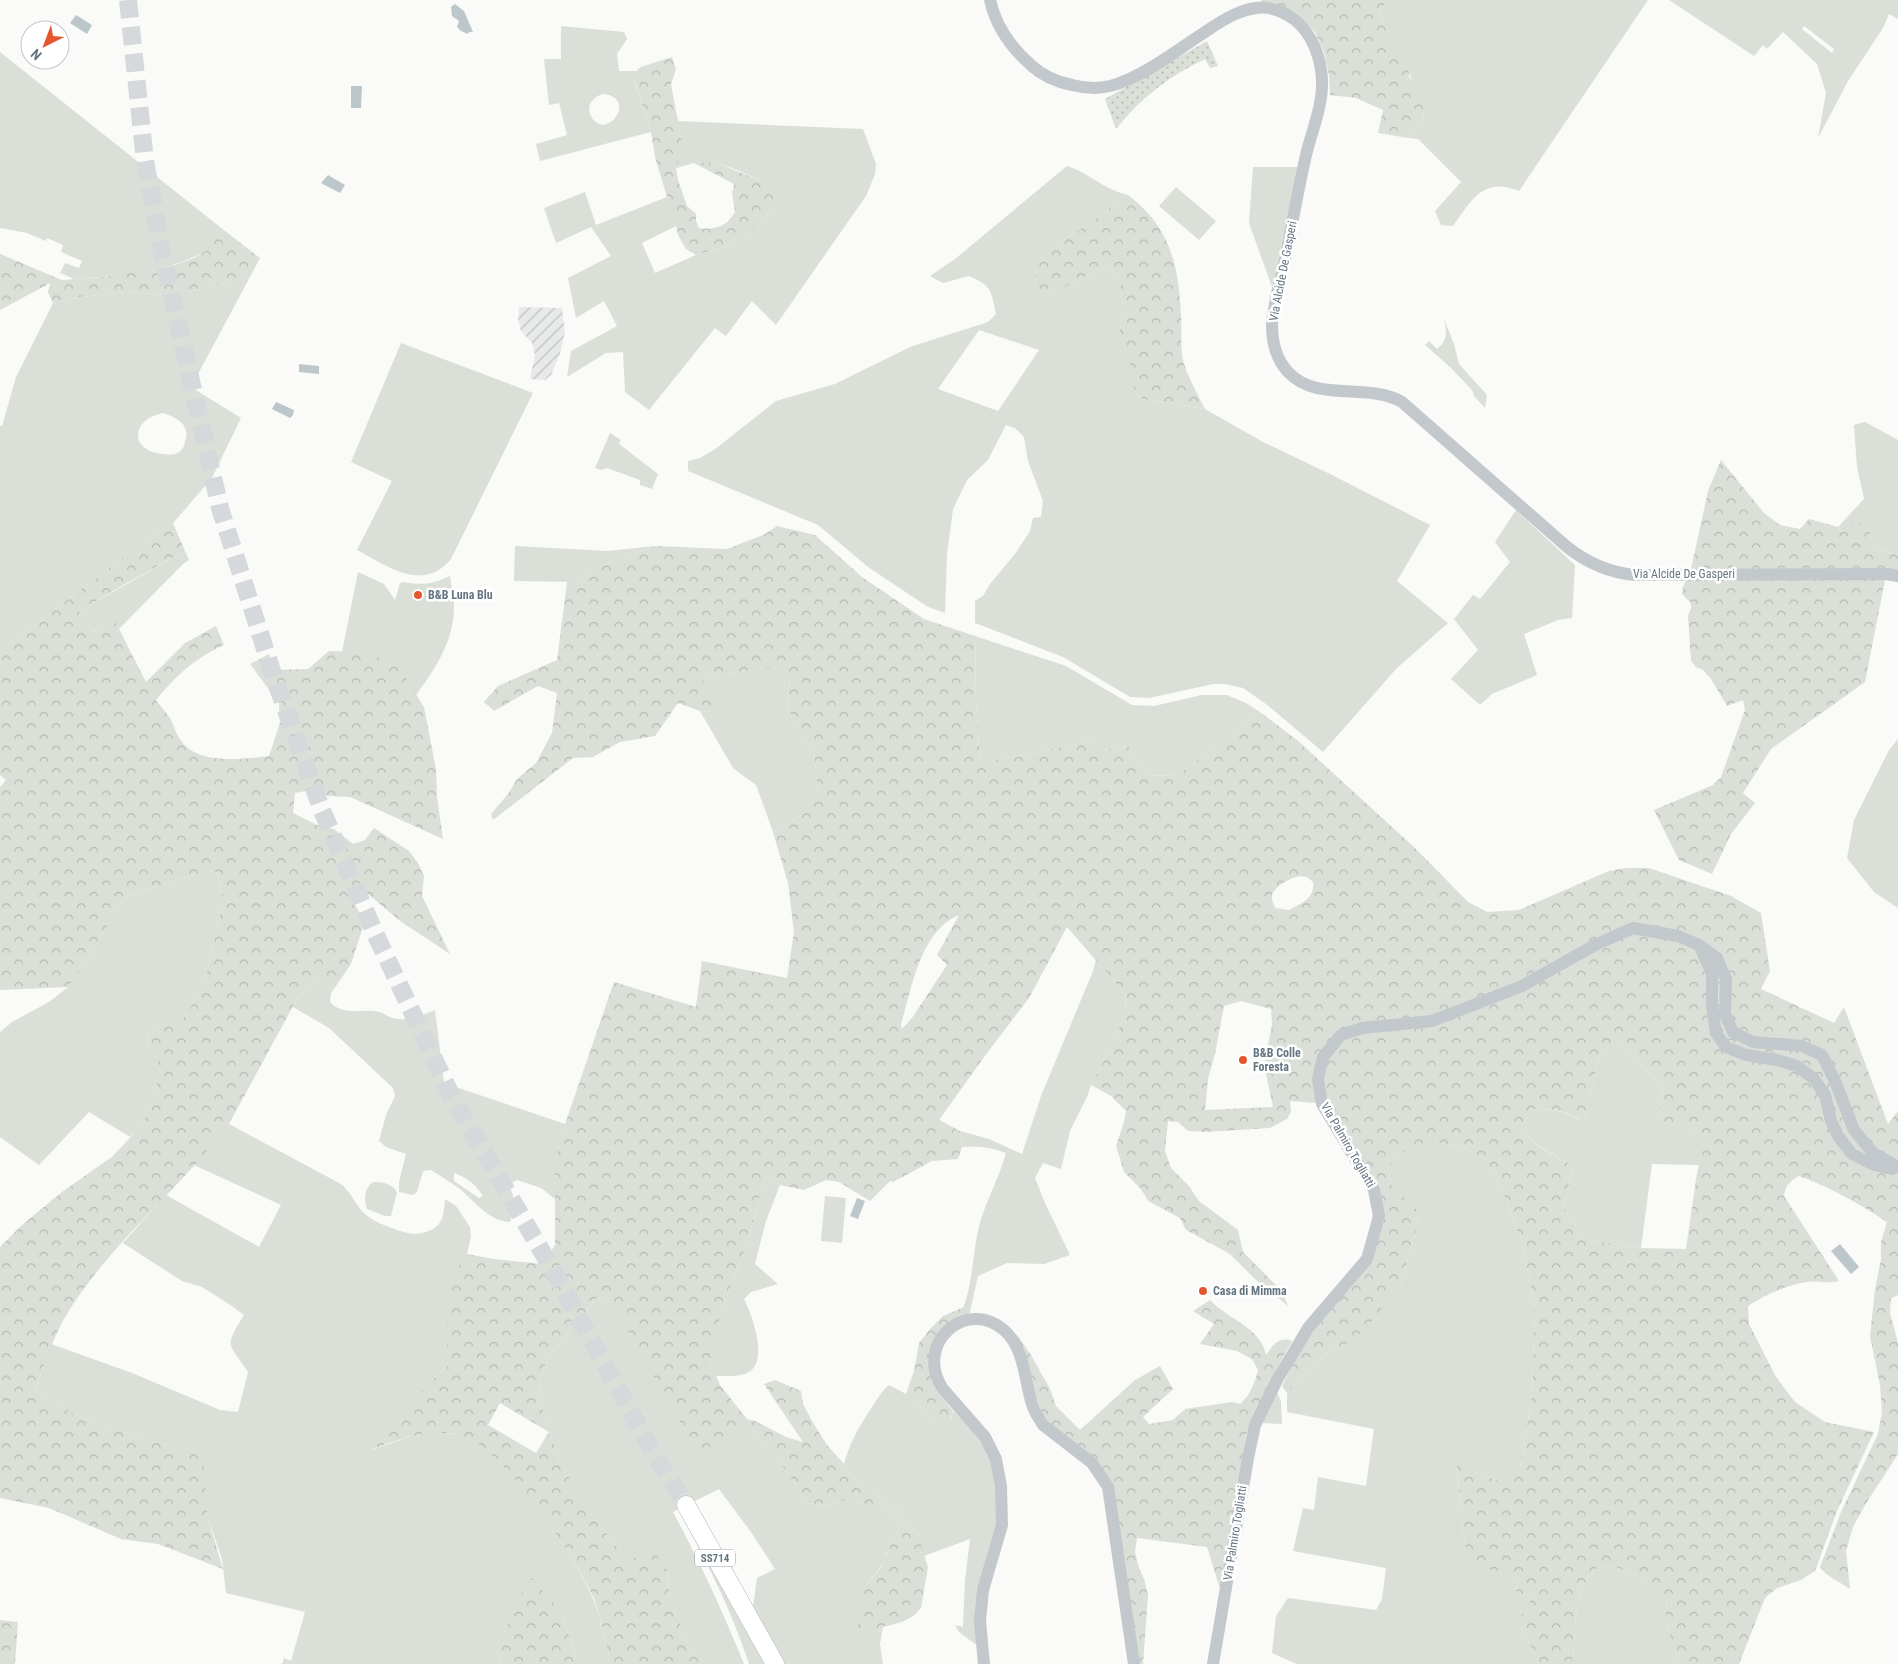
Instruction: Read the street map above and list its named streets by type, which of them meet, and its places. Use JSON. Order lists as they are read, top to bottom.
{
  "streets": {
    "highway": ["SS714"],
    "street": ["Via Alcide De Gasperi", "Via Palmiro Togliatti"]
  },
  "places": ["B&B Luna Blu", "B&B Colle Foresta", "Casa di Mimma"],
  "north": "bottom left"
}
